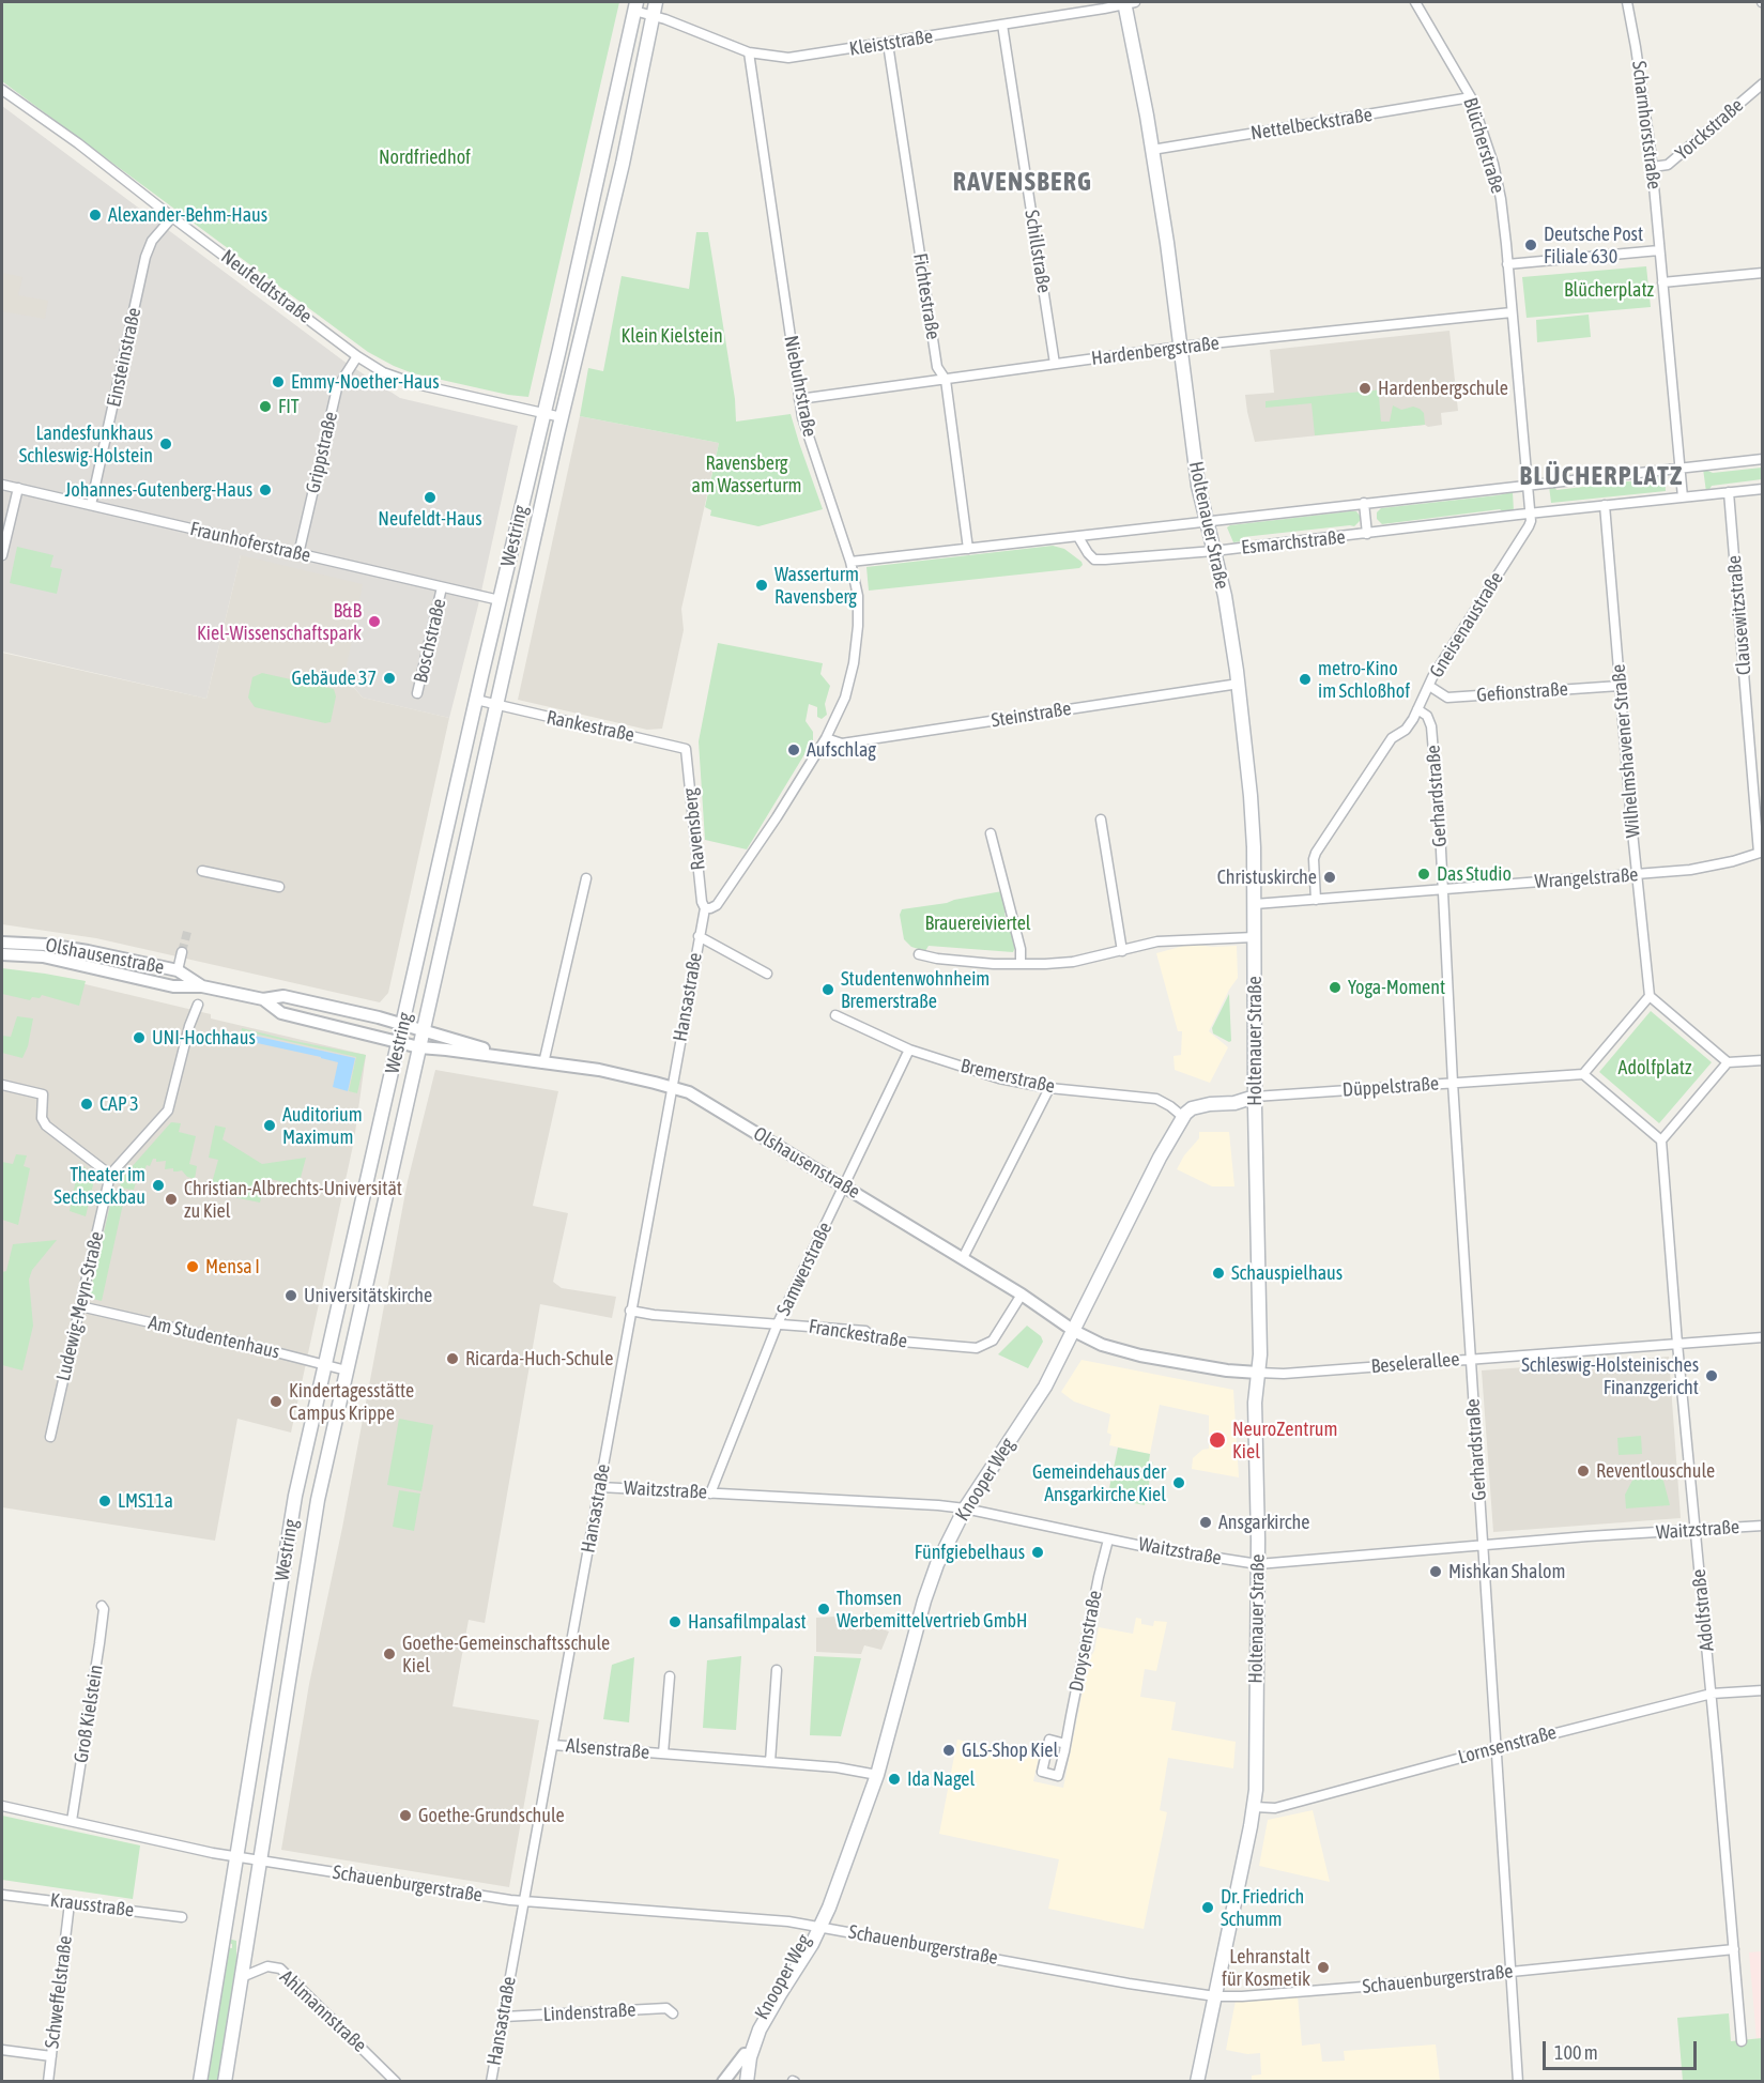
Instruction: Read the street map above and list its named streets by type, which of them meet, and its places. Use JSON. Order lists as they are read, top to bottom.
{
  "streets": {
    "main road": [
      "Holtenauer Straße",
      "Westring",
      "Düppelstraße",
      "Knooper Weg"
    ],
    "street": [
      "Kleiststraße",
      "Nettelbeckstraße",
      "Scharnhorststraße",
      "Yorckstraße",
      "Blücherstraße",
      "Schillstraße",
      "Neufeldtstraße",
      "Fichtestraße",
      "Hardenbergstraße",
      "Einsteinstraße",
      "Niebuhrstraße",
      "Grippstraße",
      "Fraunhoferstraße",
      "Esmarchstraße",
      "Clausewitzstraße",
      "Gneisenaustraße",
      "Boschstraße",
      "Gefionstraße",
      "Steinstraße",
      "Rankestraße",
      "Wilhelmshavener Straße",
      "Gerhardstraße",
      "Ravensberg",
      "Wrangelstraße",
      "Olshausenstraße",
      "Hansastraße",
      "Bremerstraße",
      "Samwerstraße",
      "Ludewig-Meyn-Straße",
      "Franckestraße",
      "Am Studentenhaus",
      "Beselerallee",
      "Waitzstraße",
      "Adolfstraße",
      "Droysenstraße",
      "Groß Kielstein",
      "Lornsenstraße",
      "Alsenstraße",
      "Schauenburgerstraße",
      "Krausstraße",
      "Schweffelstraße",
      "Ahlmannstraße",
      "Lindenstraße"
    ]
  },
  "crossings": [
    ["Kleiststraße", "Schillstraße"],
    ["Kleiststraße", "Fichtestraße"],
    ["Kleiststraße", "Niebuhrstraße"],
    ["Kleiststraße", "Holtenauer Straße"],
    ["Kleiststraße", "Westring"],
    ["Nettelbeckstraße", "Blücherstraße"],
    ["Nettelbeckstraße", "Holtenauer Straße"],
    ["Scharnhorststraße", "Yorckstraße"],
    ["Schillstraße", "Hardenbergstraße"],
    ["Neufeldtstraße", "Einsteinstraße"],
    ["Neufeldtstraße", "Grippstraße"],
    ["Neufeldtstraße", "Westring"],
    ["Fichtestraße", "Hardenbergstraße"],
    ["Fichtestraße", "Esmarchstraße"],
    ["Hardenbergstraße", "Niebuhrstraße"],
    ["Hardenbergstraße", "Holtenauer Straße"],
    ["Einsteinstraße", "Fraunhoferstraße"],
    ["Niebuhrstraße", "Esmarchstraße"],
    ["Niebuhrstraße", "Steinstraße"],
    ["Niebuhrstraße", "Ravensberg"],
    ["Grippstraße", "Fraunhoferstraße"],
    ["Holtenauer Straße", "Esmarchstraße"],
    ["Holtenauer Straße", "Steinstraße"],
    ["Holtenauer Straße", "Wrangelstraße"],
    ["Holtenauer Straße", "Düppelstraße"],
    ["Holtenauer Straße", "Beselerallee"],
    ["Holtenauer Straße", "Waitzstraße"],
    ["Holtenauer Straße", "Lornsenstraße"],
    ["Holtenauer Straße", "Schauenburgerstraße"],
    ["Westring", "Fraunhoferstraße"],
    ["Westring", "Rankestraße"],
    ["Westring", "Olshausenstraße"],
    ["Westring", "Am Studentenhaus"],
    ["Westring", "Schauenburgerstraße"],
    ["Westring", "Ahlmannstraße"],
    ["Fraunhoferstraße", "Boschstraße"],
    ["Esmarchstraße", "Clausewitzstraße"],
    ["Esmarchstraße", "Gneisenaustraße"],
    ["Esmarchstraße", "Wilhelmshavener Straße"],
    ["Clausewitzstraße", "Wrangelstraße"],
    ["Gneisenaustraße", "Gefionstraße"],
    ["Gneisenaustraße", "Gerhardstraße"],
    ["Gneisenaustraße", "Wrangelstraße"],
    ["Gefionstraße", "Wilhelmshavener Straße"],
    ["Rankestraße", "Ravensberg"],
    ["Wilhelmshavener Straße", "Wrangelstraße"],
    ["Gerhardstraße", "Wrangelstraße"],
    ["Gerhardstraße", "Düppelstraße"],
    ["Gerhardstraße", "Beselerallee"],
    ["Gerhardstraße", "Waitzstraße"],
    ["Gerhardstraße", "Lornsenstraße"],
    ["Gerhardstraße", "Schauenburgerstraße"],
    ["Olshausenstraße", "Hansastraße"],
    ["Olshausenstraße", "Samwerstraße"],
    ["Olshausenstraße", "Franckestraße"],
    ["Olshausenstraße", "Beselerallee"],
    ["Olshausenstraße", "Knooper Weg"],
    ["Hansastraße", "Franckestraße"],
    ["Hansastraße", "Waitzstraße"],
    ["Hansastraße", "Alsenstraße"],
    ["Hansastraße", "Schauenburgerstraße"],
    ["Hansastraße", "Lindenstraße"],
    ["Bremerstraße", "Düppelstraße"],
    ["Bremerstraße", "Samwerstraße"],
    ["Bremerstraße", "Knooper Weg"],
    ["Düppelstraße", "Knooper Weg"],
    ["Samwerstraße", "Franckestraße"],
    ["Samwerstraße", "Waitzstraße"],
    ["Ludewig-Meyn-Straße", "Am Studentenhaus"],
    ["Beselerallee", "Knooper Weg"],
    ["Beselerallee", "Adolfstraße"],
    ["Knooper Weg", "Waitzstraße"],
    ["Knooper Weg", "Alsenstraße"],
    ["Knooper Weg", "Schauenburgerstraße"],
    ["Waitzstraße", "Adolfstraße"],
    ["Waitzstraße", "Droysenstraße"],
    ["Adolfstraße", "Lornsenstraße"],
    ["Adolfstraße", "Schauenburgerstraße"],
    ["Groß Kielstein", "Schauenburgerstraße"],
    ["Krausstraße", "Schweffelstraße"]
  ],
  "districts": ["RAVENSBERG", "BLÜCHERPLATZ"],
  "parks": [
    "Nordfriedhof",
    "Blücherplatz",
    "Klein Kielstein",
    "Ravensberg am Wasserturm",
    "Brauereiviertel",
    "Adolfplatz"
  ],
  "places": [
    "Alexander-Behm-Haus",
    "Deutsche Post Filiale 630",
    "Emmy-Noether-Haus",
    "Hardenbergschule",
    "FIT",
    "Landesfunkhaus Schleswig-Holstein",
    "Johannes-Gutenberg-Haus",
    "Neufeldt-Haus",
    "Wasserturm Ravensberg",
    "B&B Kiel-Wissenschaftspark",
    "Gebäude 37",
    "metro-Kino im Schloßhof",
    "Aufschlag",
    "Das Studio",
    "Christuskirche",
    "Yoga-Moment",
    "Studentenwohnheim Bremerstraße",
    "UNI-Hochhaus",
    "CAP 3",
    "Auditorium Maximum",
    "Theater im Sechseckbau",
    "Christian-Albrechts-Universität zu Kiel",
    "Mensa I",
    "Schauspielhaus",
    "Universitätskirche",
    "Ricarda-Huch-Schule",
    "Schleswig-Holsteinisches Finanzgericht",
    "Kindertagesstätte Campus Krippe",
    "NeuroZentrum Kiel",
    "Reventlouschule",
    "Gemeindehaus der Ansgarkirche Kiel",
    "LMS11a",
    "Ansgarkirche",
    "Fünfgiebelhaus",
    "Mishkan Shalom",
    "Thomsen Werbemittelvertrieb GmbH",
    "Hansafilmpalast",
    "Goethe-Gemeinschaftsschule Kiel",
    "GLS-Shop Kiel",
    "Ida Nagel",
    "Goethe-Grundschule",
    "Dr. Friedrich Schumm",
    "Lehranstalt für Kosmetik"
  ],
  "scale_bar": "100 m"
}
